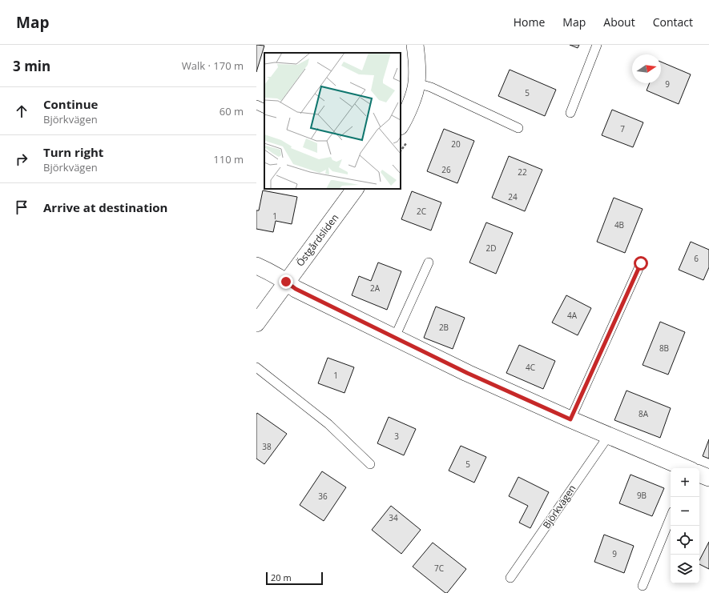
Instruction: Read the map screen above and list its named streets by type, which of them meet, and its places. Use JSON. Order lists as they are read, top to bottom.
{
  "streets": {
    "street": ["Östgårdsliden"],
    "lane": ["Björkvägen"]
  },
  "house_numbers": [
    "9",
    "5",
    "7",
    "20",
    "26",
    "22",
    "24",
    "2C",
    "1",
    "4B",
    "2D",
    "6",
    "2A",
    "4A",
    "2B",
    "8B",
    "4C",
    "1",
    "8A",
    "3",
    "38",
    "5",
    "9B",
    "36",
    "34",
    "9",
    "7C"
  ],
  "scale_bar": "20 m",
  "north": "right",
  "page": {
    "header": "Map",
    "nav": [
      "Home",
      "Map",
      "About",
      "Contact"
    ],
    "heading": ["3 min", "Walk · 170 m"],
    "list": [
      ["Continue", "Björkvägen", "60 m"],
      ["Turn right", "Björkvägen", "110 m"],
      "Arrive at destination"
    ],
    "map_buttons": ["+", "−"],
    "scale": "20 m"
  }
}
